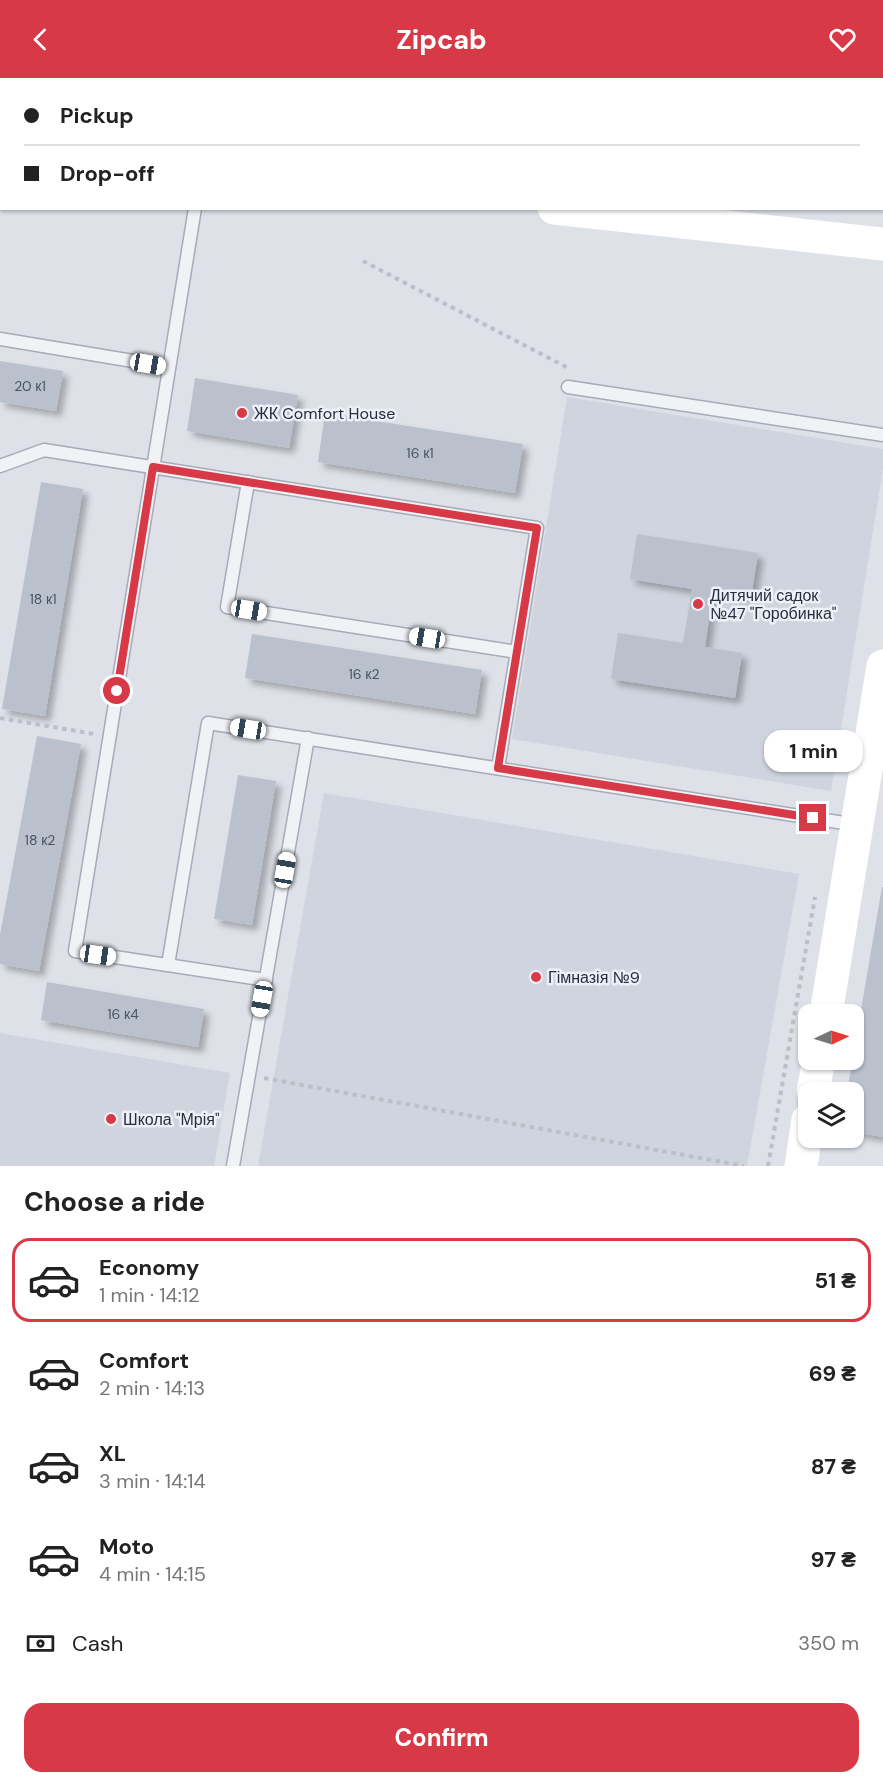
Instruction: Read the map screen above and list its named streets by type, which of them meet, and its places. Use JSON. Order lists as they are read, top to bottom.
{
  "places": [
    "ЖК Comfort House",
    "Дитячий садок №47 \"Горобинка\"",
    "Гімназія №9",
    "Школа \"Мрія\""
  ],
  "house_numbers": [
    "20 к1",
    "16 к1",
    "18 к1",
    "16 к2",
    "18 к2",
    "16 к4"
  ],
  "north": "right",
  "page": {
    "header": "Zipcab",
    "banner": ["Pickup", "Drop-off"],
    "bubble": "1 min",
    "heading": "Choose a ride",
    "list": [
      {
        "name": "Economy",
        "note": "1 min · 14:12",
        "value": "51 ₴"
      },
      {
        "name": "Comfort",
        "note": "2 min · 14:13",
        "value": "69 ₴"
      },
      {
        "name": "XL",
        "note": "3 min · 14:14",
        "value": "87 ₴"
      },
      {
        "name": "Moto",
        "note": "4 min · 14:15",
        "value": "97 ₴"
      }
    ],
    "pay": ["Cash", "350 m"],
    "buttons": "Confirm"
  }
}
